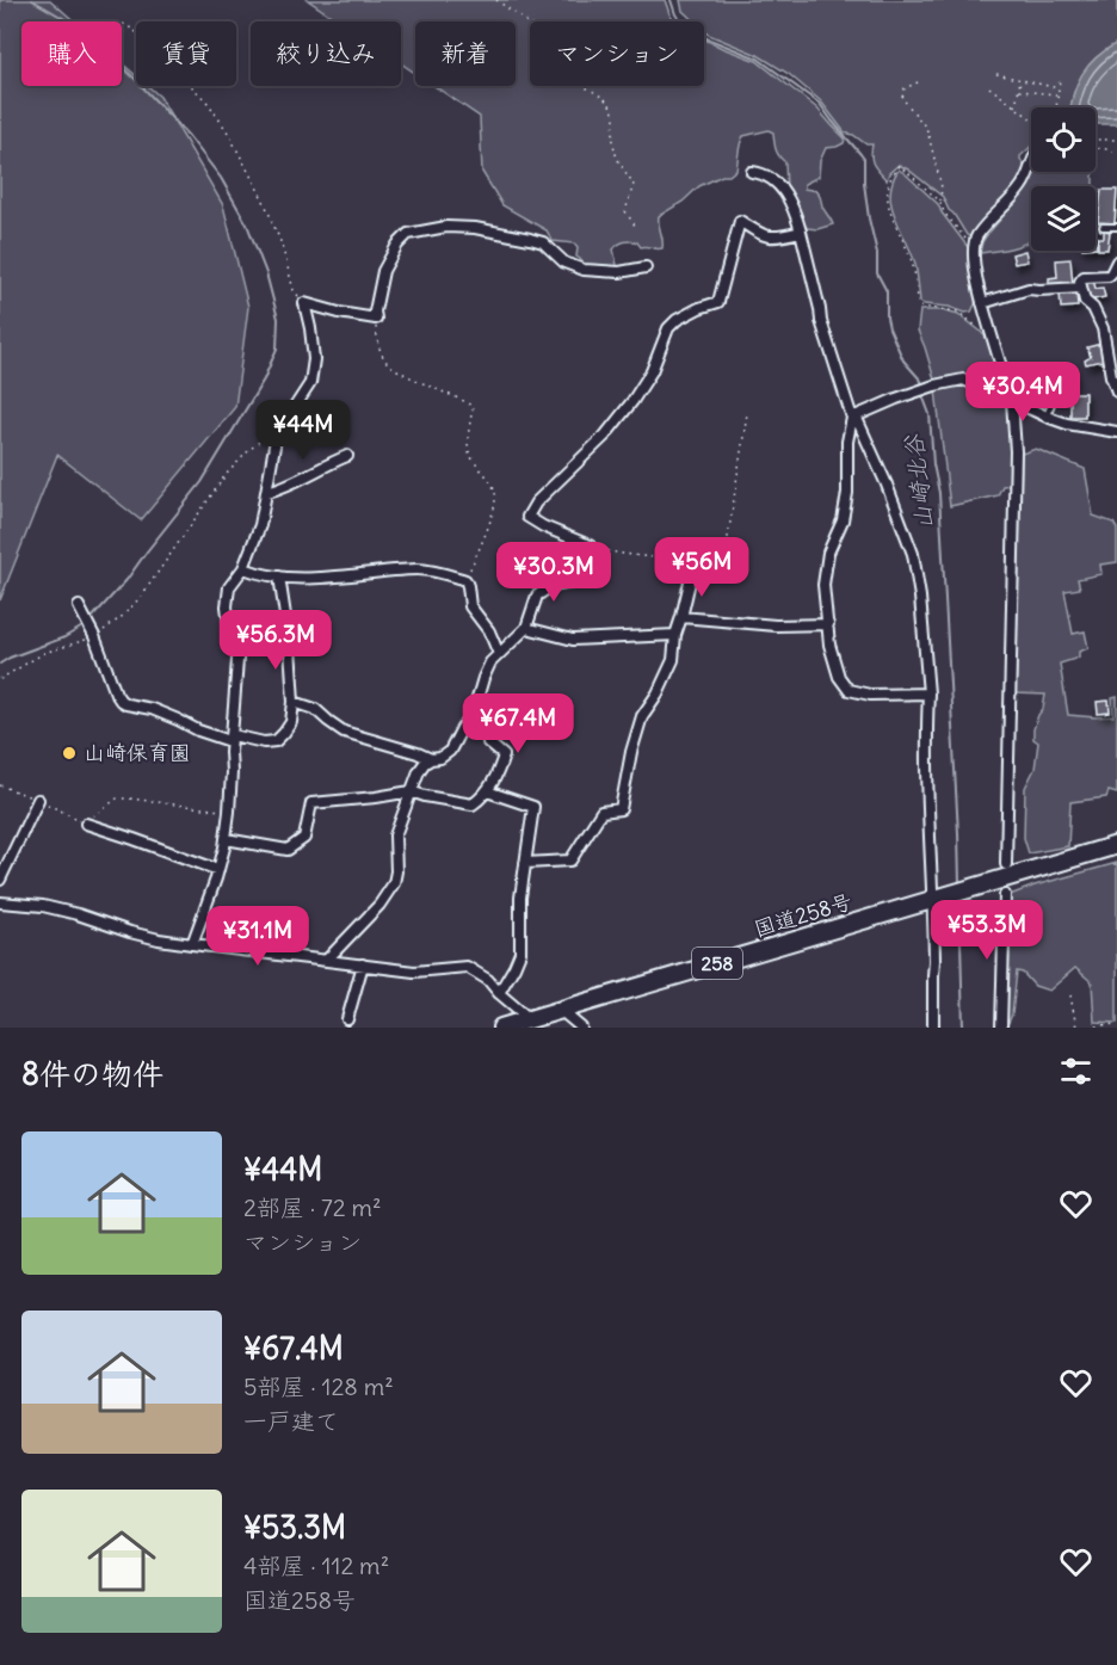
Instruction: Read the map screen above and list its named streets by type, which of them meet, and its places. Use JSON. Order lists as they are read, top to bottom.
{
  "streets": {
    "highway": ["国道258号", "258"]
  },
  "water": ["山崎北谷"],
  "places": ["山崎保育園"],
  "page": {
    "chip": [
      "購入",
      "賃貸",
      "絞り込み",
      "新着",
      "マンション"
    ],
    "price": [
      "¥30.4M",
      "¥44M",
      "¥56M",
      "¥30.3M",
      "¥56.3M",
      "¥67.4M",
      "¥53.3M",
      "¥31.1M"
    ],
    "heading": "8件の物件",
    "list": [
      {
        "name": "¥44M",
        "note": "2部屋 · 72 m² · マンション"
      },
      {
        "name": "¥67.4M",
        "note": "5部屋 · 128 m² · 一戸建て"
      },
      {
        "name": "¥53.3M",
        "note": "4部屋 · 112 m² · 国道258号"
      }
    ]
  }
}
